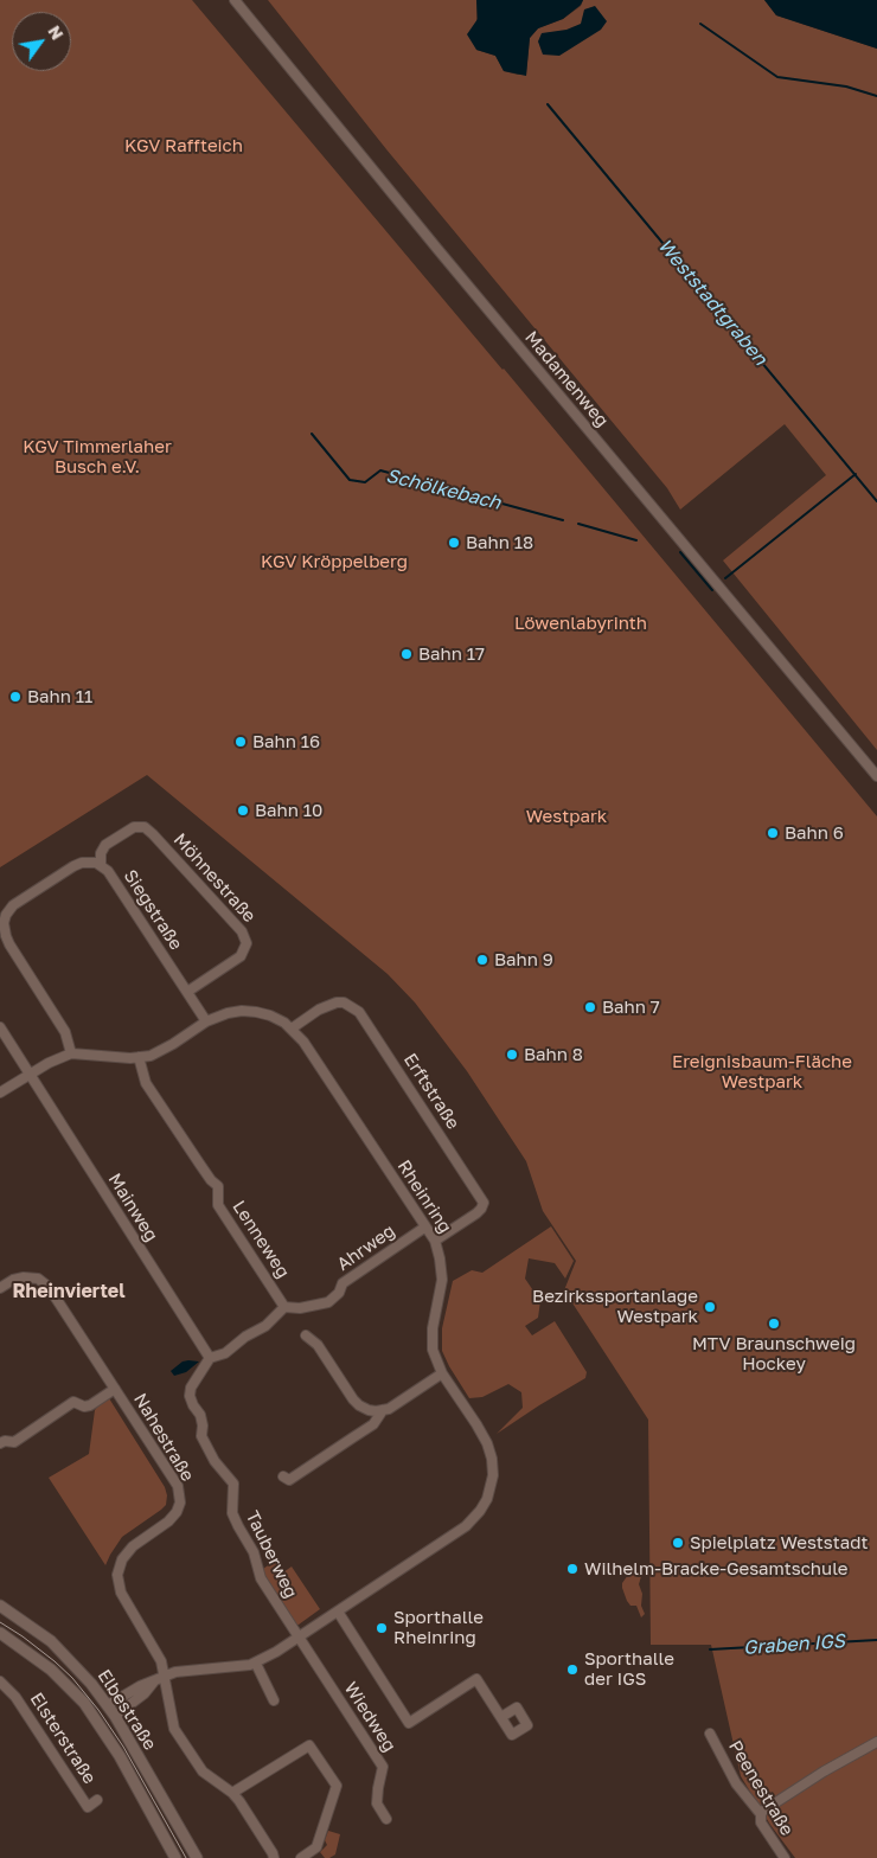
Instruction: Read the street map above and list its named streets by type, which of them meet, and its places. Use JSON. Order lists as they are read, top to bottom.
{
  "streets": {
    "street": [
      "Madamenweg",
      "Möhnestraße",
      "Siegstraße",
      "Erftstraße",
      "Rheinring",
      "Mainweg",
      "Lenneweg",
      "Ahrweg",
      "Nahestraße",
      "Tauberweg",
      "Elbestraße",
      "Wiedweg",
      "Elsterstraße",
      "Peenestraße"
    ]
  },
  "crossings": [
    ["Möhnestraße", "Siegstraße"],
    ["Siegstraße", "Rheinring"],
    ["Erftstraße", "Rheinring"],
    ["Rheinring", "Mainweg"],
    ["Rheinring", "Lenneweg"],
    ["Rheinring", "Ahrweg"],
    ["Rheinring", "Nahestraße"],
    ["Rheinring", "Tauberweg"],
    ["Rheinring", "Elbestraße"],
    ["Rheinring", "Wiedweg"],
    ["Mainweg", "Tauberweg"],
    ["Lenneweg", "Ahrweg"],
    ["Tauberweg", "Wiedweg"]
  ],
  "districts": ["Rheinviertel"],
  "water": ["Weststadtgraben", "Schölkebach", "Graben IGS"],
  "parks": [
    "KGV Raffteich",
    "KGV Timmerlaher Busch e.V.",
    "KGV Kröppelberg",
    "Löwenlabyrinth",
    "Westpark",
    "Ereignisbaum-Fläche Westpark"
  ],
  "places": [
    "Bahn 18",
    "Bahn 17",
    "Bahn 11",
    "Bahn 16",
    "Bahn 10",
    "Bahn 6",
    "Bahn 9",
    "Bahn 7",
    "Bahn 8",
    "Bezirkssportanlage Westpark",
    "MTV Braunschweig Hockey",
    "Spielplatz Weststadt",
    "Wilhelm-Bracke-Gesamtschule",
    "Sporthalle Rheinring",
    "Sporthalle der IGS"
  ],
  "north": "top right"
}
